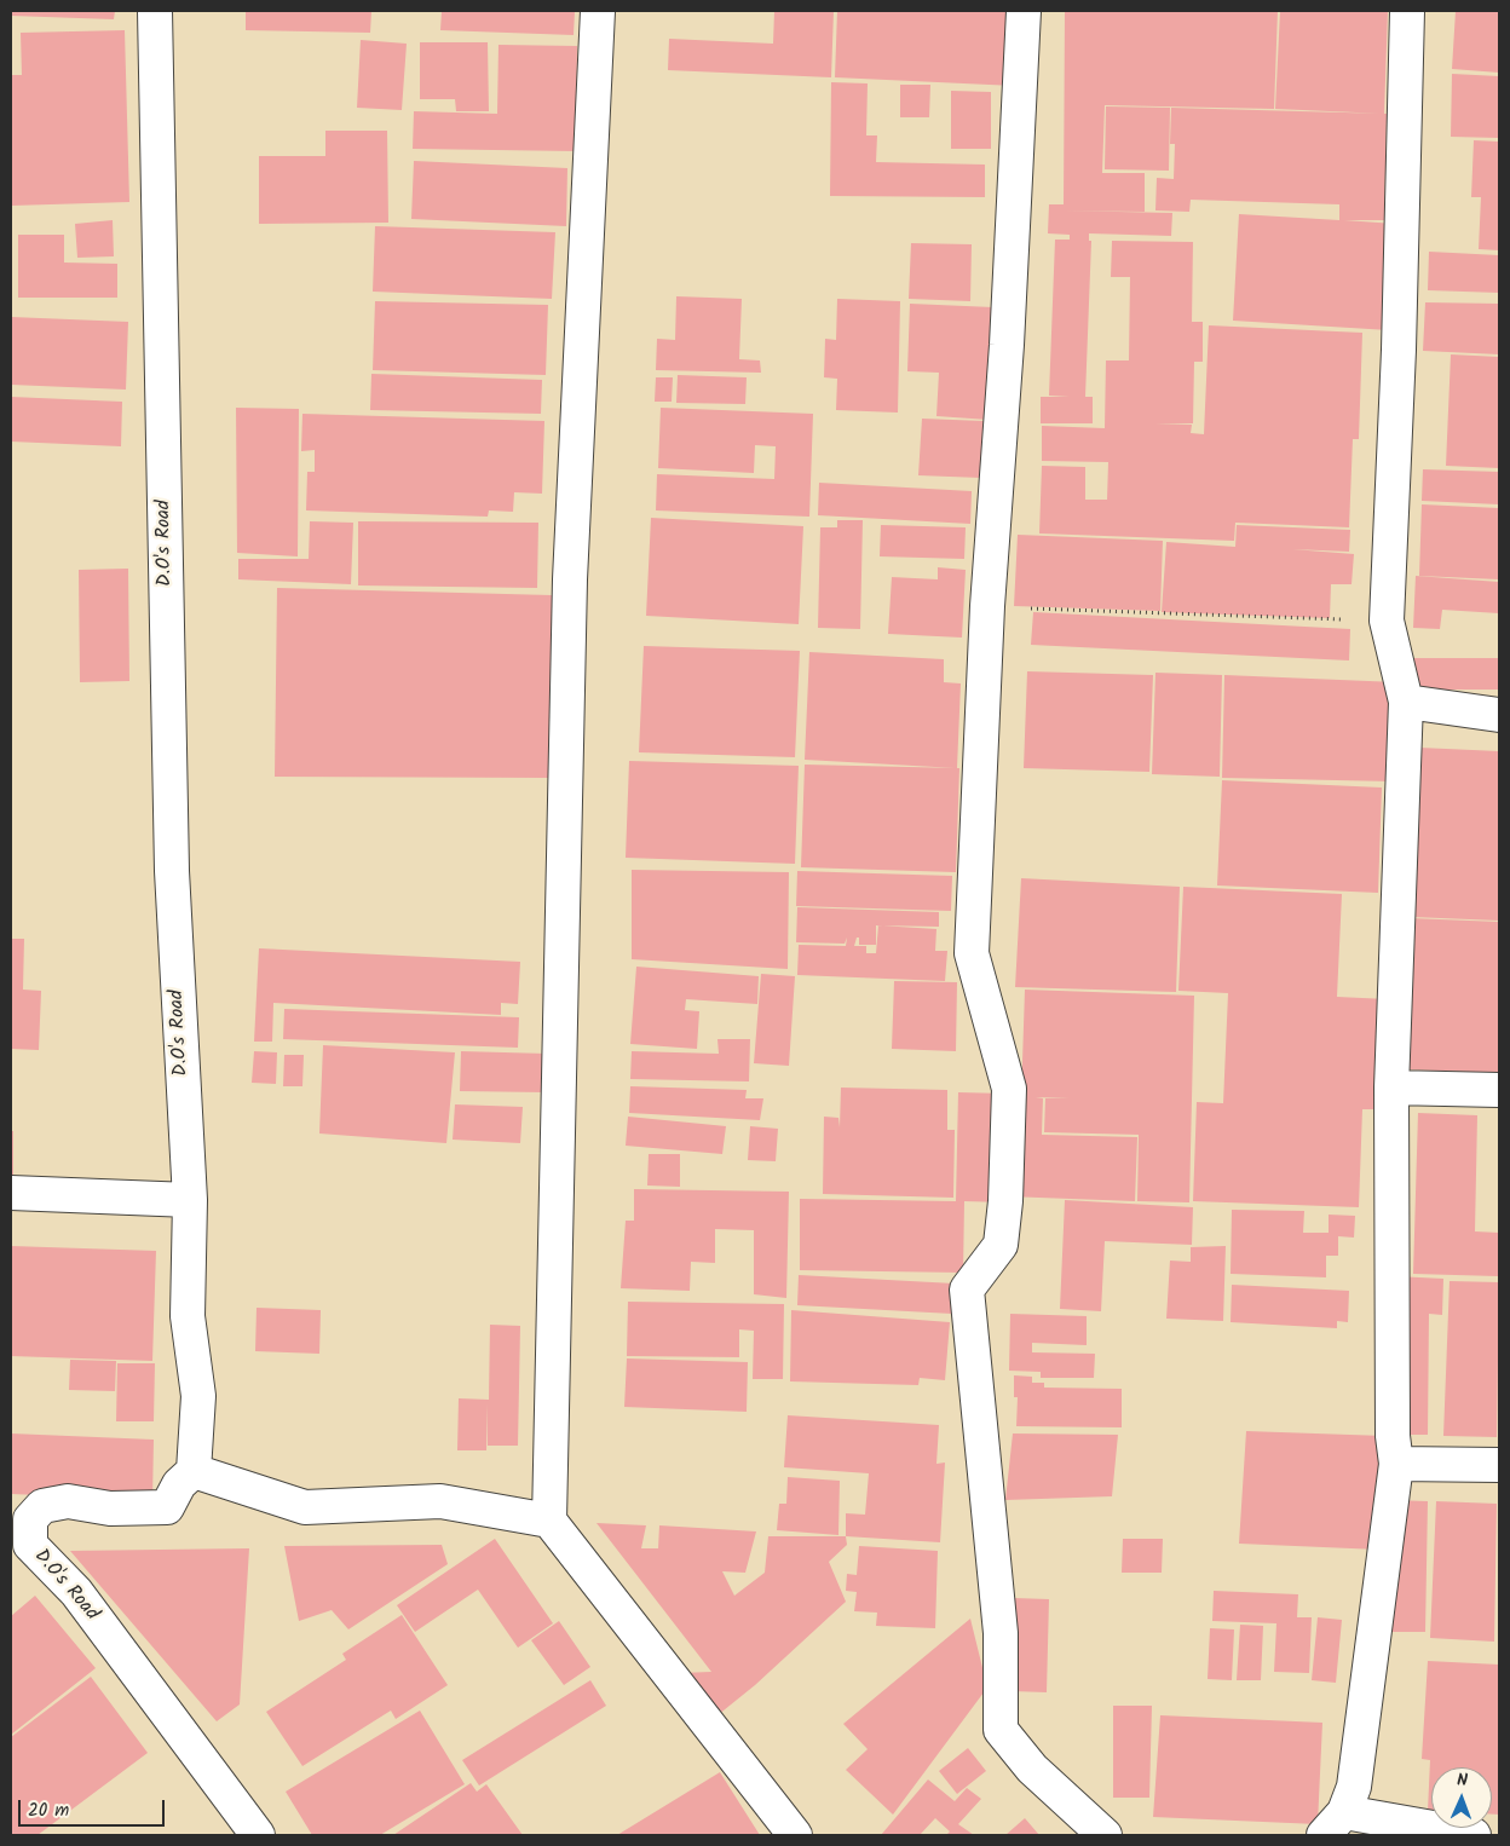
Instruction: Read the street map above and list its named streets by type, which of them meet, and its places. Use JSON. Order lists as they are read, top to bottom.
{
  "streets": {
    "street": ["D.O's Road"]
  },
  "scale_bar": "20 m",
  "north": "top"
}
